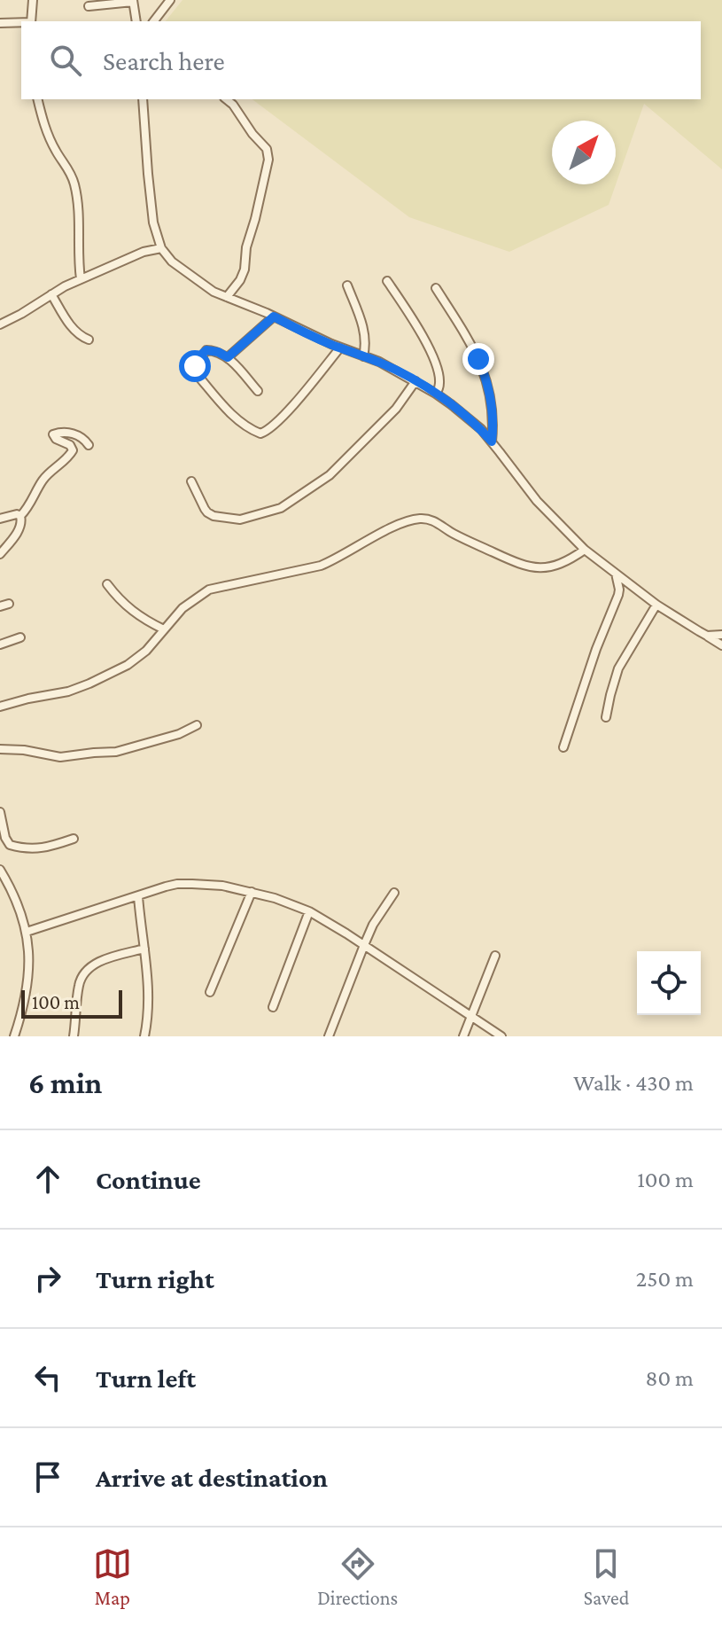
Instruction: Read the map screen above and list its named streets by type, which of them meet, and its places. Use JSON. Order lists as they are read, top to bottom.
{
  "scale_bar": "100 m",
  "north": "top right",
  "page": {
    "search": "Search here",
    "scale": "100 m",
    "heading": ["6 min", "Walk · 430 m"],
    "list": [
      ["Continue", "100 m"],
      ["Turn right", "250 m"],
      ["Turn left", "80 m"],
      "Arrive at destination"
    ],
    "nav": ["Map", "Directions", "Saved"]
  }
}
